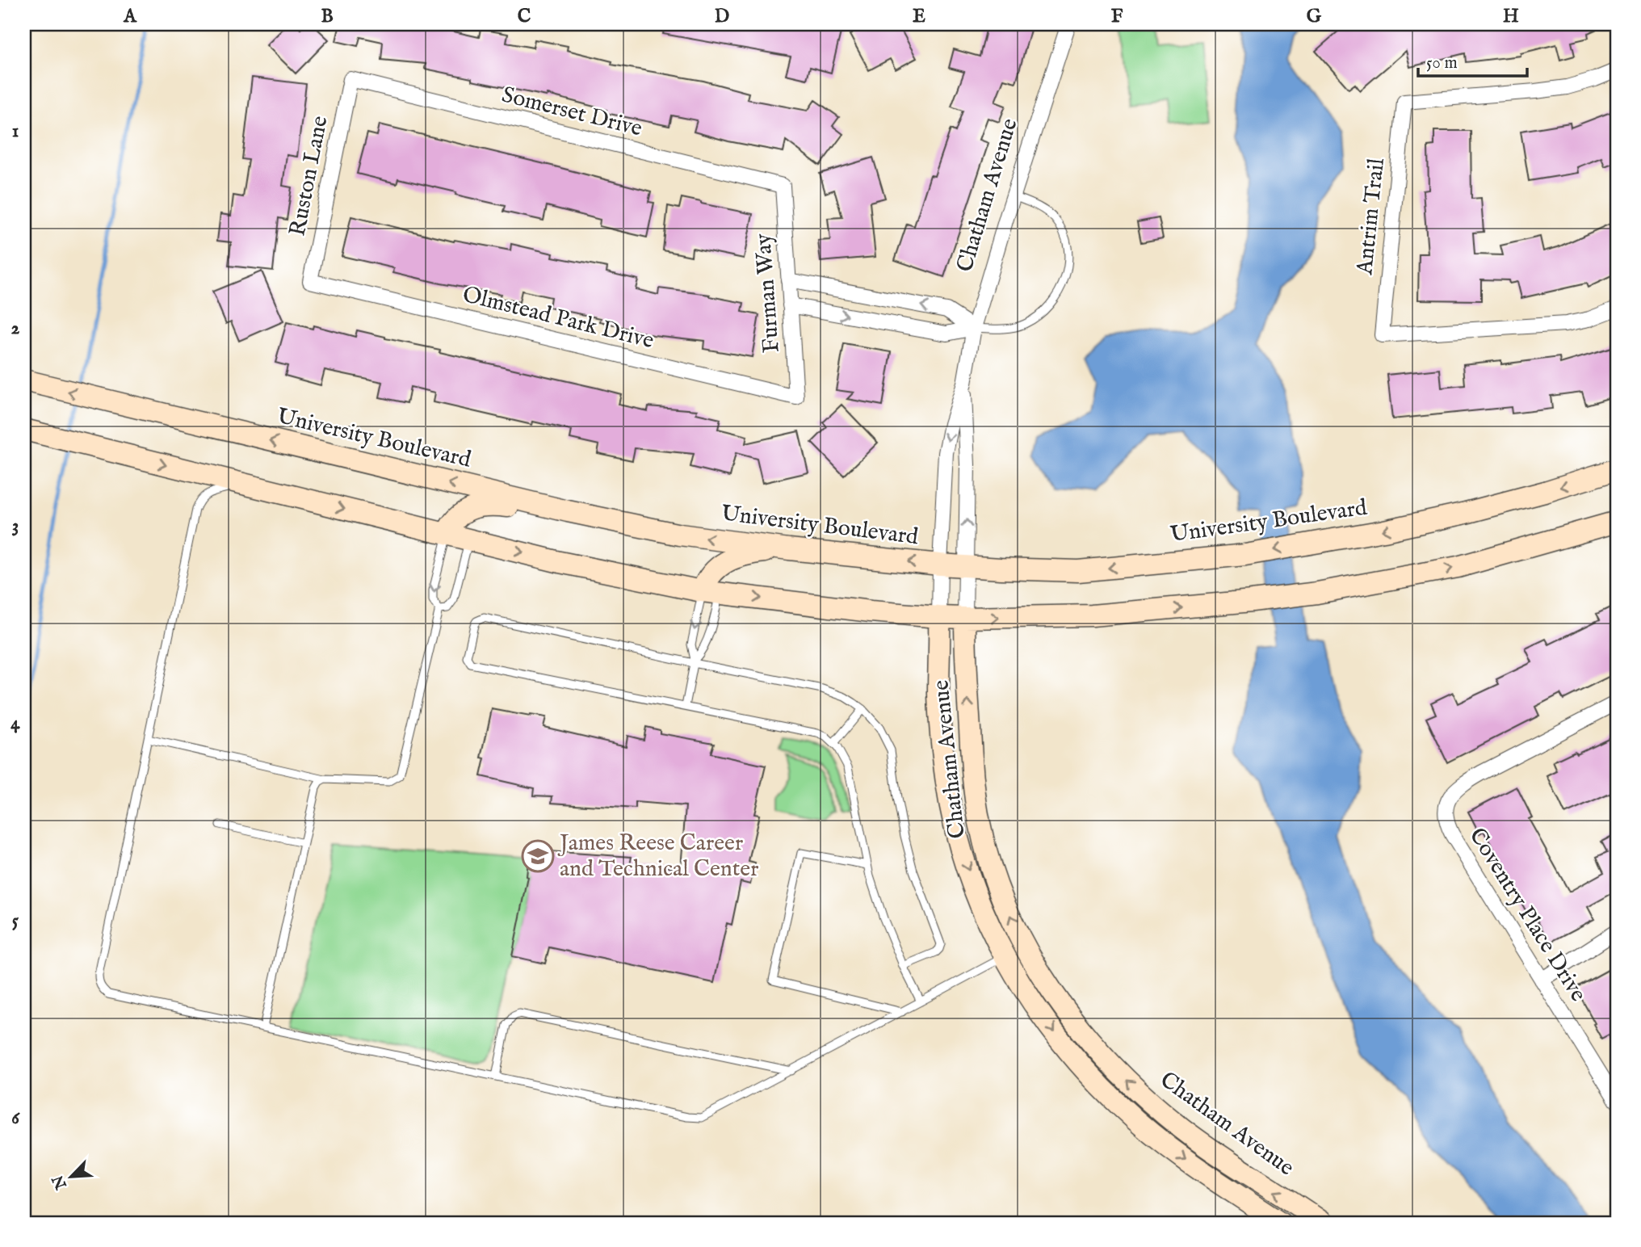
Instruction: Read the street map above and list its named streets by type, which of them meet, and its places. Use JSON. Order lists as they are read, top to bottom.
{
  "streets": {
    "main road": ["Chatham Avenue", "University Boulevard"],
    "street": [
      "Somerset Drive",
      "Ruston Lane",
      "Antrim Trail",
      "Furman Way",
      "Olmstead Park Drive",
      "Coventry Place Drive"
    ]
  },
  "crossings": [
    ["Somerset Drive", "Ruston Lane"],
    ["Somerset Drive", "Furman Way"],
    ["Ruston Lane", "Olmstead Park Drive"],
    ["Chatham Avenue", "University Boulevard"],
    ["Furman Way", "Olmstead Park Drive"]
  ],
  "places": {
    "school or university": ["James Reese Career and Technical Center"]
  },
  "scale_bar": "50 m",
  "north": "bottom left",
  "grid": {
    "columns": [
      "A",
      "B",
      "C",
      "D",
      "E",
      "F",
      "G",
      "H"
    ],
    "rows": [
      "1",
      "2",
      "3",
      "4",
      "5",
      "6"
    ]
  }
}
